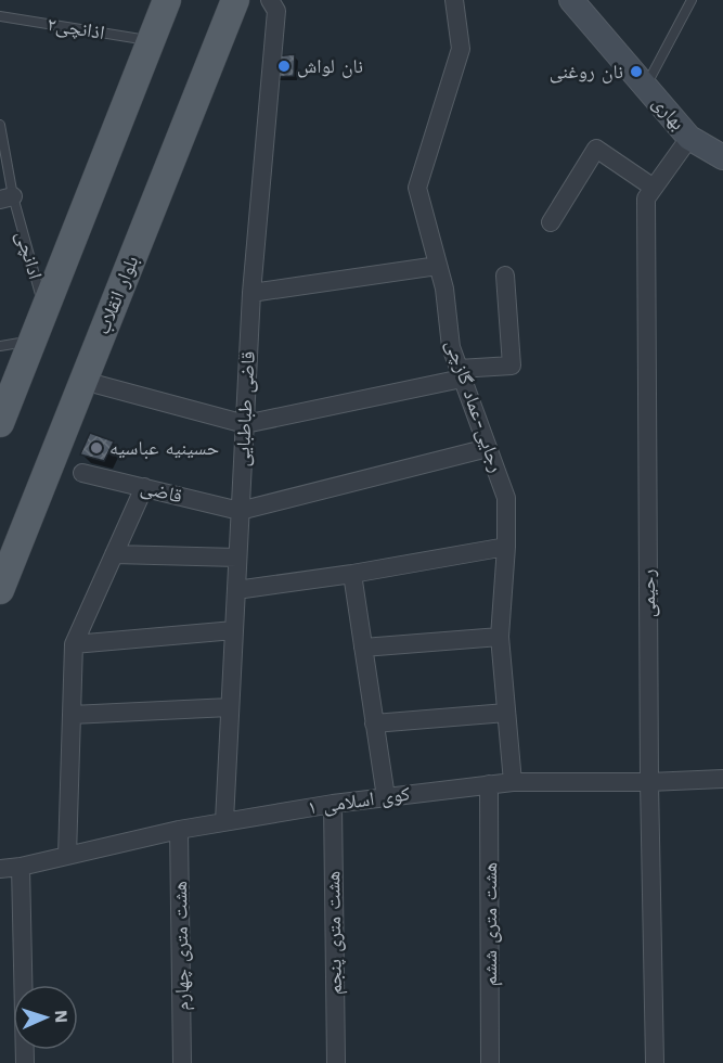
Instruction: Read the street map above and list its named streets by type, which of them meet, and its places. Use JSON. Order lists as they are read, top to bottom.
{
  "streets": {
    "main road": ["بلوار انقلاب"],
    "street": [
      "بهاری",
      "رجایی-عماد گازچی",
      "قاضی طباطبایی",
      "قاضی",
      "رحیمی",
      "کوی اسلامی ۱",
      "هشت متری ششم",
      "هشت متری پنجم",
      "هشت متری چهارم"
    ],
    "lane": ["اذانچی۲", "ادانچی"]
  },
  "crossings": [
    ["بهاری", "رحیمی"],
    ["رجایی-عماد گازچی", "کوی اسلامی ۱"],
    ["قاضی طباطبایی", "قاضی"],
    ["قاضی طباطبایی", "کوی اسلامی ۱"],
    ["رحیمی", "کوی اسلامی ۱"],
    ["کوی اسلامی ۱", "هشت متری ششم"],
    ["کوی اسلامی ۱", "هشت متری پنجم"],
    ["کوی اسلامی ۱", "هشت متری چهارم"]
  ],
  "places": ["نان لواش", "نان روغنی", "حسینیه عباسیه"],
  "north": "right"
}
